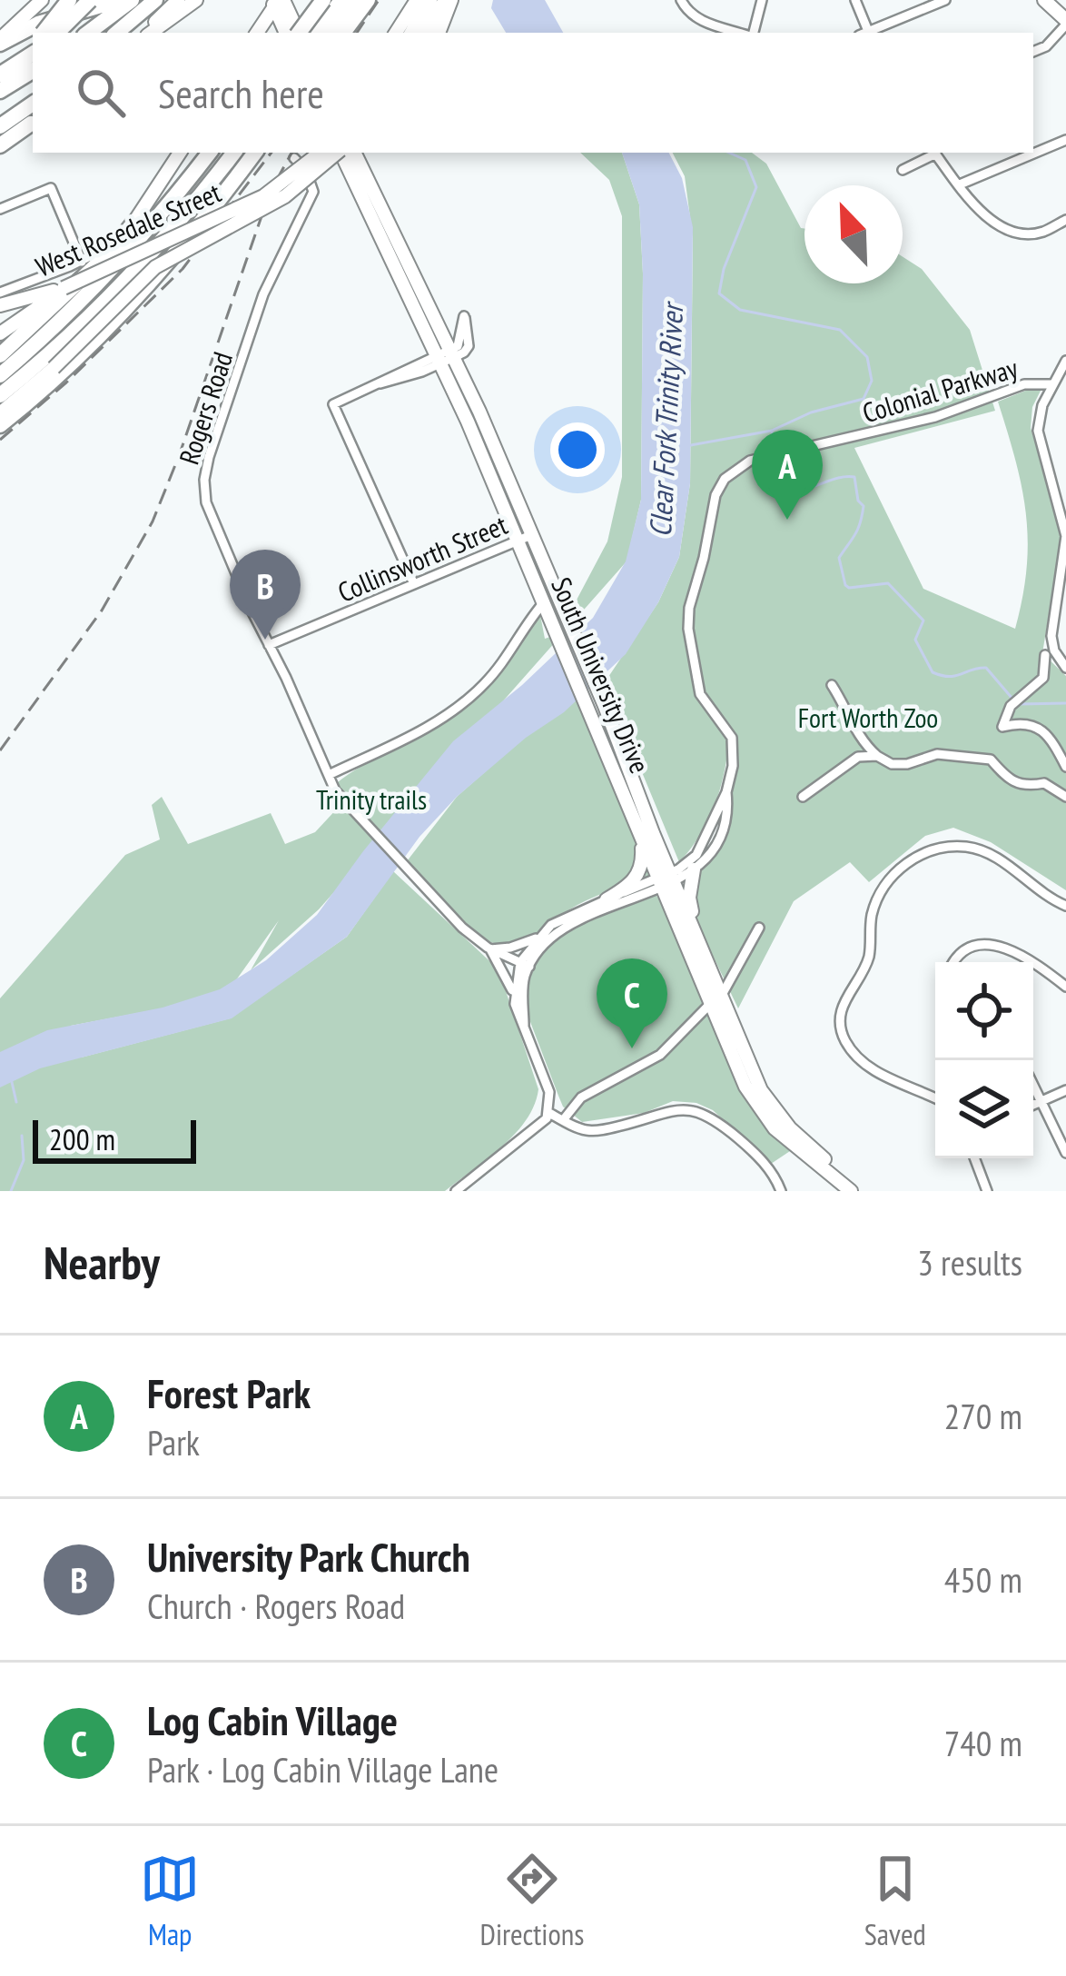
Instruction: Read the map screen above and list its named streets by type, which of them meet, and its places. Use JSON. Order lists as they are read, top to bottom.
{
  "streets": {
    "main road": ["West Rosedale Street", "South University Drive"],
    "street": ["Colonial Parkway", "Rogers Road", "Collinsworth Street"]
  },
  "crossings": [
    ["Colonial Parkway", "Rogers Road"],
    ["Colonial Parkway", "South University Drive"],
    ["Rogers Road", "Collinsworth Street"],
    ["Collinsworth Street", "South University Drive"]
  ],
  "water": ["Clear Fork Trinity River"],
  "parks": ["Fort Worth Zoo", "Trinity trails"],
  "scale_bar": "200 m",
  "north": "top left",
  "page": {
    "search": "Search here",
    "pins": ["A", "B", "C"],
    "scale": "200 m",
    "heading": ["Nearby", "3 results"],
    "list": [
      {
        "mark": "A",
        "name": "Forest Park",
        "note": "Park",
        "value": "270 m"
      },
      {
        "mark": "B",
        "name": "University Park Church",
        "note": "Church · Rogers Road",
        "value": "450 m"
      },
      {
        "mark": "C",
        "name": "Log Cabin Village",
        "note": "Park · Log Cabin Village Lane",
        "value": "740 m"
      }
    ],
    "nav": ["Map", "Directions", "Saved"]
  }
}
